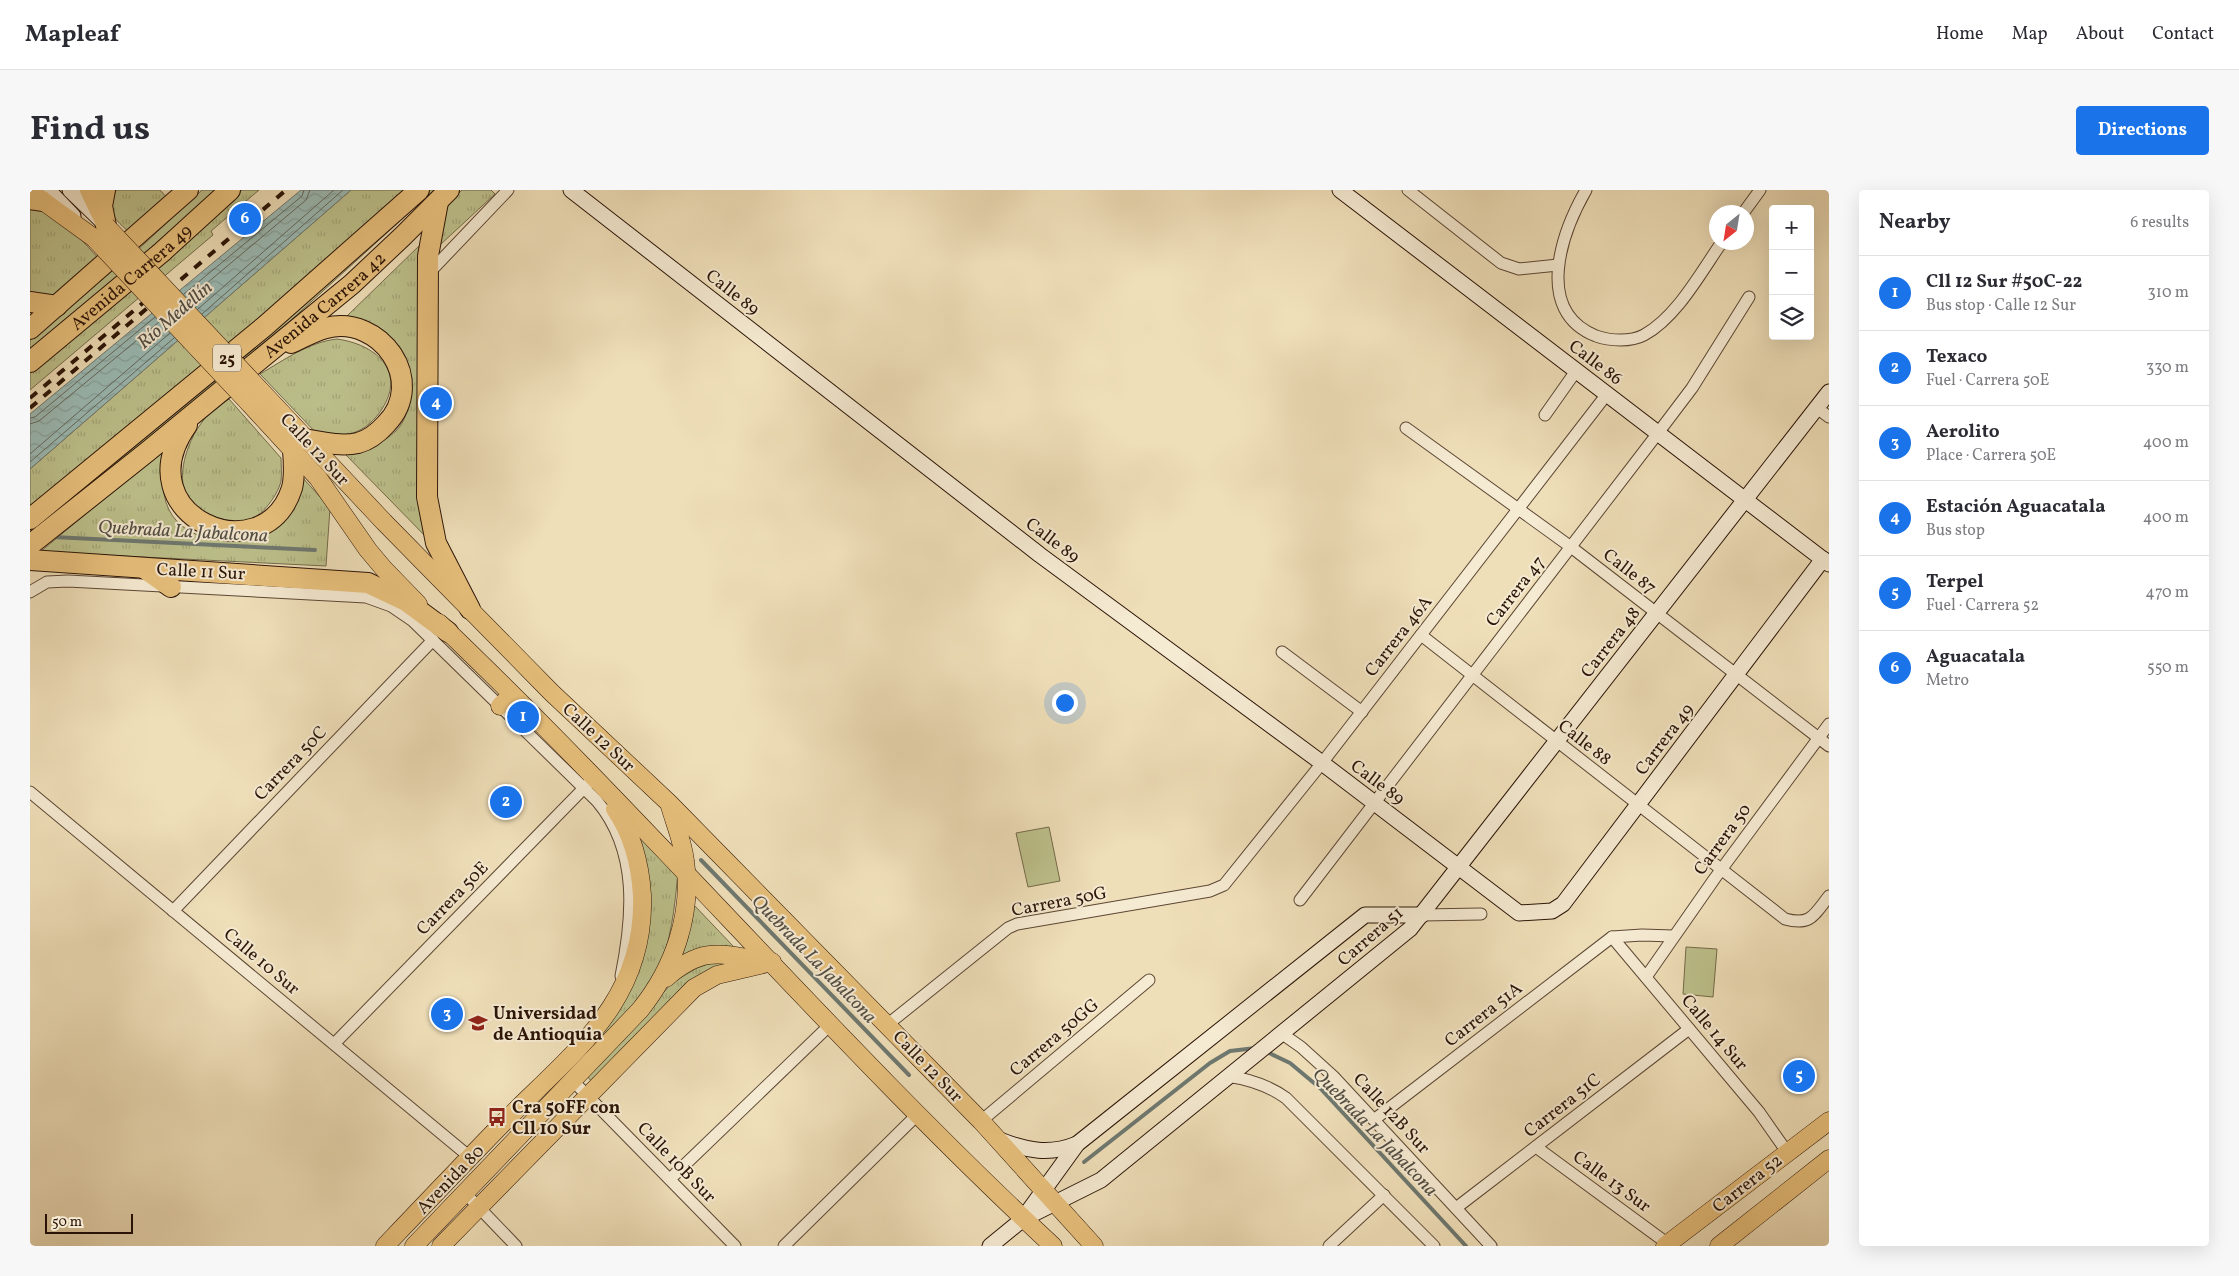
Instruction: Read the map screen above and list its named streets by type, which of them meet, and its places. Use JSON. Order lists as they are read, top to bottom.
{
  "streets": {
    "highway": ["Avenida Carrera 49", "Avenida Carrera 42", "25"],
    "main road": ["Calle 12 Sur", "Avenida 80", "Carrera 52"],
    "street": [
      "Calle 89",
      "Calle 86",
      "Calle 11 Sur",
      "Calle 87",
      "Carrera 47",
      "Carrera 46A",
      "Carrera 48",
      "Carrera 49",
      "Calle 88",
      "Carrera 50C",
      "Carrera 50",
      "Carrera 50E",
      "Carrera 50G",
      "Carrera 51",
      "Calle 10 Sur",
      "Carrera 51A",
      "Calle 14 Sur",
      "Carrera 50GG",
      "Carrera 51C",
      "Calle 12B Sur",
      "Calle 10B Sur",
      "Calle 13 Sur"
    ]
  },
  "crossings": [
    ["Calle 89", "Carrera 47"],
    ["Calle 89", "Carrera 46A"],
    ["Calle 89", "Carrera 48"],
    ["Calle 89", "Carrera 49"],
    ["Calle 86", "Carrera 47"],
    ["Calle 86", "Carrera 46A"],
    ["Calle 86", "Carrera 48"],
    ["Calle 86", "Carrera 49"],
    ["Calle 12 Sur", "Calle 11 Sur"],
    ["Calle 12 Sur", "Carrera 50C"],
    ["Calle 12 Sur", "Carrera 50E"],
    ["Calle 12 Sur", "Carrera 50G"],
    ["Calle 12 Sur", "Carrera 51"],
    ["Calle 12 Sur", "Carrera 50GG"],
    ["Calle 12 Sur", "Avenida 80"],
    ["Calle 87", "Carrera 47"],
    ["Calle 87", "Carrera 46A"],
    ["Calle 87", "Carrera 48"],
    ["Calle 87", "Carrera 49"],
    ["Calle 87", "Carrera 50"],
    ["Carrera 47", "Calle 88"],
    ["Carrera 46A", "Calle 88"],
    ["Carrera 46A", "Carrera 50G"],
    ["Carrera 48", "Calle 88"],
    ["Carrera 48", "Carrera 51"],
    ["Carrera 49", "Calle 88"],
    ["Calle 88", "Carrera 50"],
    ["Carrera 50C", "Calle 10 Sur"],
    ["Carrera 50", "Calle 14 Sur"],
    ["Carrera 50E", "Calle 10 Sur"],
    ["Carrera 50E", "Avenida 80"],
    ["Carrera 51", "Calle 12B Sur"],
    ["Calle 10 Sur", "Avenida 80"],
    ["Carrera 51A", "Calle 14 Sur"],
    ["Carrera 51A", "Calle 12B Sur"],
    ["Calle 14 Sur", "Carrera 51C"],
    ["Calle 14 Sur", "Carrera 52"],
    ["Carrera 51C", "Calle 12B Sur"],
    ["Carrera 51C", "Calle 13 Sur"],
    ["Calle 10B Sur", "Avenida 80"],
    ["Calle 13 Sur", "Carrera 52"]
  ],
  "water": ["Río Medellín", "Quebrada La Jabalcona"],
  "places": {
    "school or university": ["Universidad de Antioquia"],
    "bus stop": ["Cra 50FF con Cll 10 Sur"]
  },
  "scale_bar": "50 m",
  "north": "bottom left",
  "page": {
    "header": "Mapleaf",
    "nav": [
      "Home",
      "Map",
      "About",
      "Contact"
    ],
    "title": "Find us",
    "buttons": "Directions",
    "heading": ["Nearby", "6 results"],
    "pins": [
      "6",
      "4",
      "1",
      "2",
      "3",
      "5"
    ],
    "map_buttons": ["+", "−"],
    "list": [
      {
        "mark": "1",
        "name": "Cll 12 Sur #50C-22",
        "note": "Bus stop · Calle 12 Sur",
        "value": "310 m"
      },
      {
        "mark": "2",
        "name": "Texaco",
        "note": "Fuel · Carrera 50E",
        "value": "330 m"
      },
      {
        "mark": "3",
        "name": "Aerolito",
        "note": "Place · Carrera 50E",
        "value": "400 m"
      },
      {
        "mark": "4",
        "name": "Estación Aguacatala",
        "note": "Bus stop",
        "value": "400 m"
      },
      {
        "mark": "5",
        "name": "Terpel",
        "note": "Fuel · Carrera 52",
        "value": "470 m"
      },
      {
        "mark": "6",
        "name": "Aguacatala",
        "note": "Metro",
        "value": "550 m"
      }
    ],
    "scale": "50 m"
  }
}
